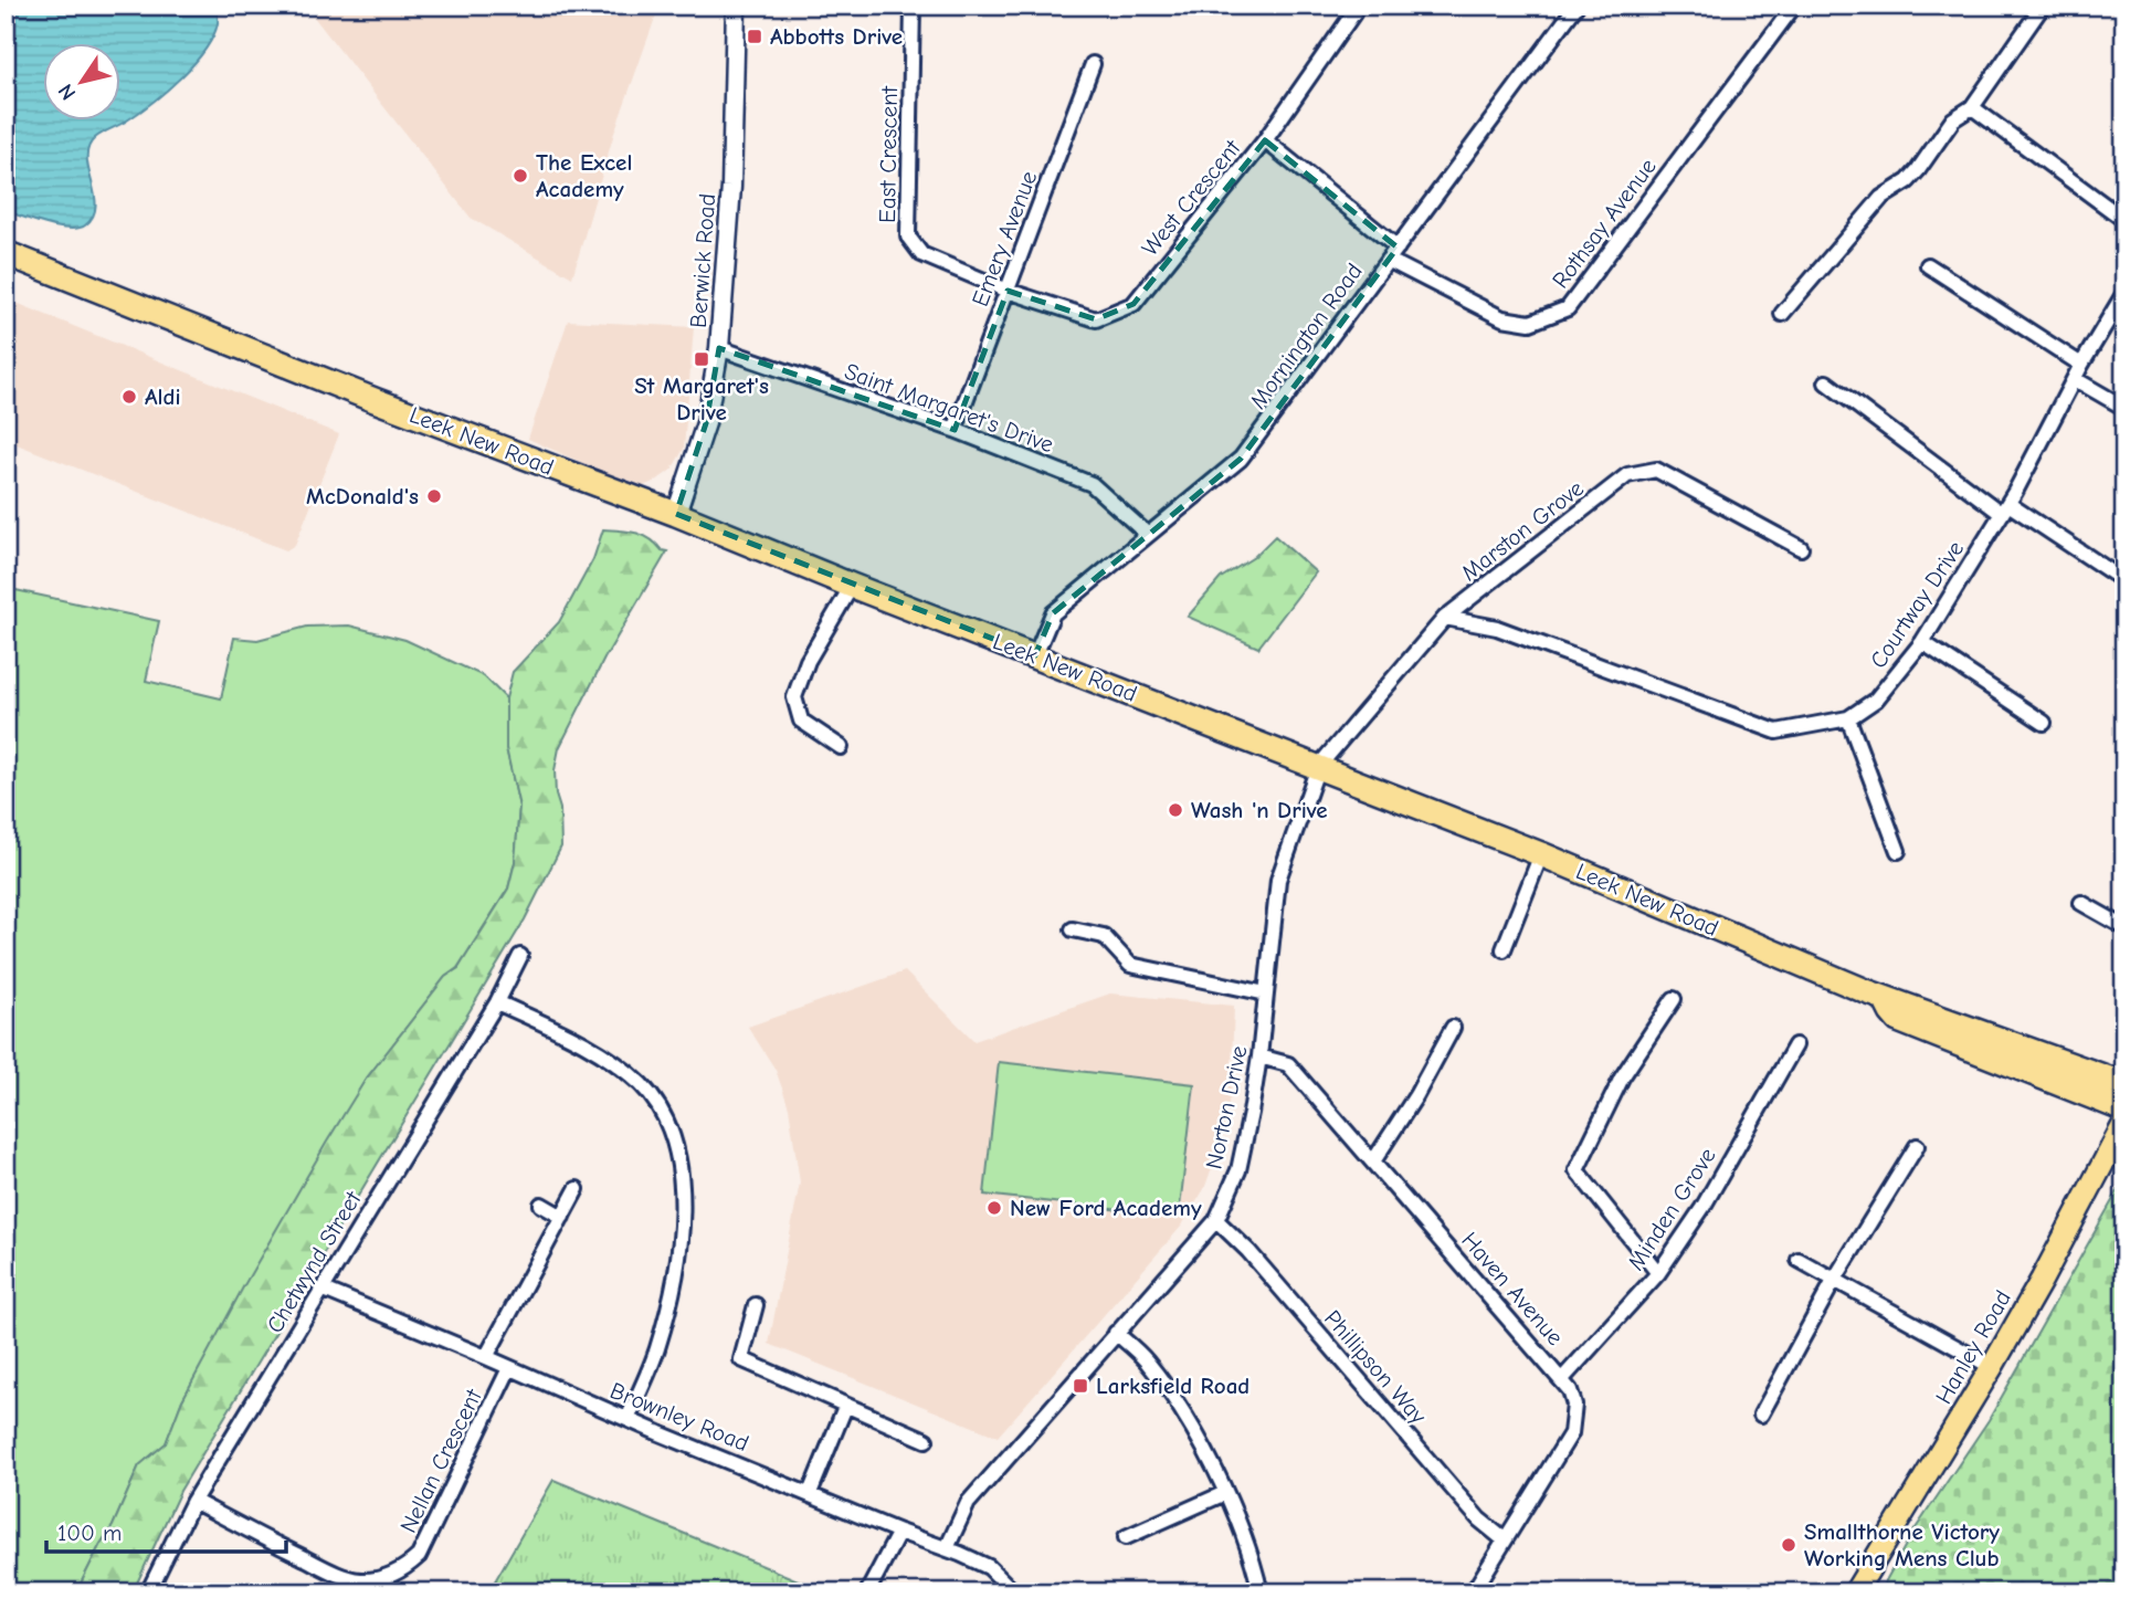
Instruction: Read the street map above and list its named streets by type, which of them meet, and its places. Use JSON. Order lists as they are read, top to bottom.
{
  "streets": {
    "highway": ["Leek New Road"],
    "main road": ["Hanley Road"],
    "street": [
      "East Crescent",
      "West Crescent",
      "Rothsay Avenue",
      "Emery Avenue",
      "Berwick Road",
      "Mornington Road",
      "Saint Margaret's Drive",
      "Marston Grove",
      "Courtway Drive",
      "Norton Drive",
      "Minden Grove",
      "Chetwynd Street",
      "Haven Avenue",
      "Phillipson Way",
      "Brownley Road",
      "Nellan Crescent"
    ]
  },
  "crossings": [
    ["East Crescent", "West Crescent"],
    ["East Crescent", "Emery Avenue"],
    ["West Crescent", "Emery Avenue"],
    ["Rothsay Avenue", "Mornington Road"],
    ["Emery Avenue", "Saint Margaret's Drive"],
    ["Berwick Road", "Saint Margaret's Drive"],
    ["Berwick Road", "Leek New Road"],
    ["Mornington Road", "Saint Margaret's Drive"],
    ["Mornington Road", "Leek New Road"],
    ["Leek New Road", "Marston Grove"],
    ["Leek New Road", "Norton Drive"],
    ["Marston Grove", "Courtway Drive"],
    ["Marston Grove", "Norton Drive"],
    ["Norton Drive", "Haven Avenue"],
    ["Norton Drive", "Phillipson Way"],
    ["Norton Drive", "Brownley Road"],
    ["Minden Grove", "Haven Avenue"],
    ["Chetwynd Street", "Brownley Road"],
    ["Chetwynd Street", "Nellan Crescent"],
    ["Haven Avenue", "Phillipson Way"],
    ["Brownley Road", "Nellan Crescent"]
  ],
  "places": {
    "transit": ["Abbotts Drive", "St Margaret's Drive", "Larksfield Road"],
    "other": [
      "The Excel Academy",
      "Aldi",
      "McDonald's",
      "Wash 'n Drive",
      "New Ford Academy",
      "Smallthorne Victory Working Mens Club"
    ]
  },
  "scale_bar": "100 m",
  "north": "bottom left"
}
